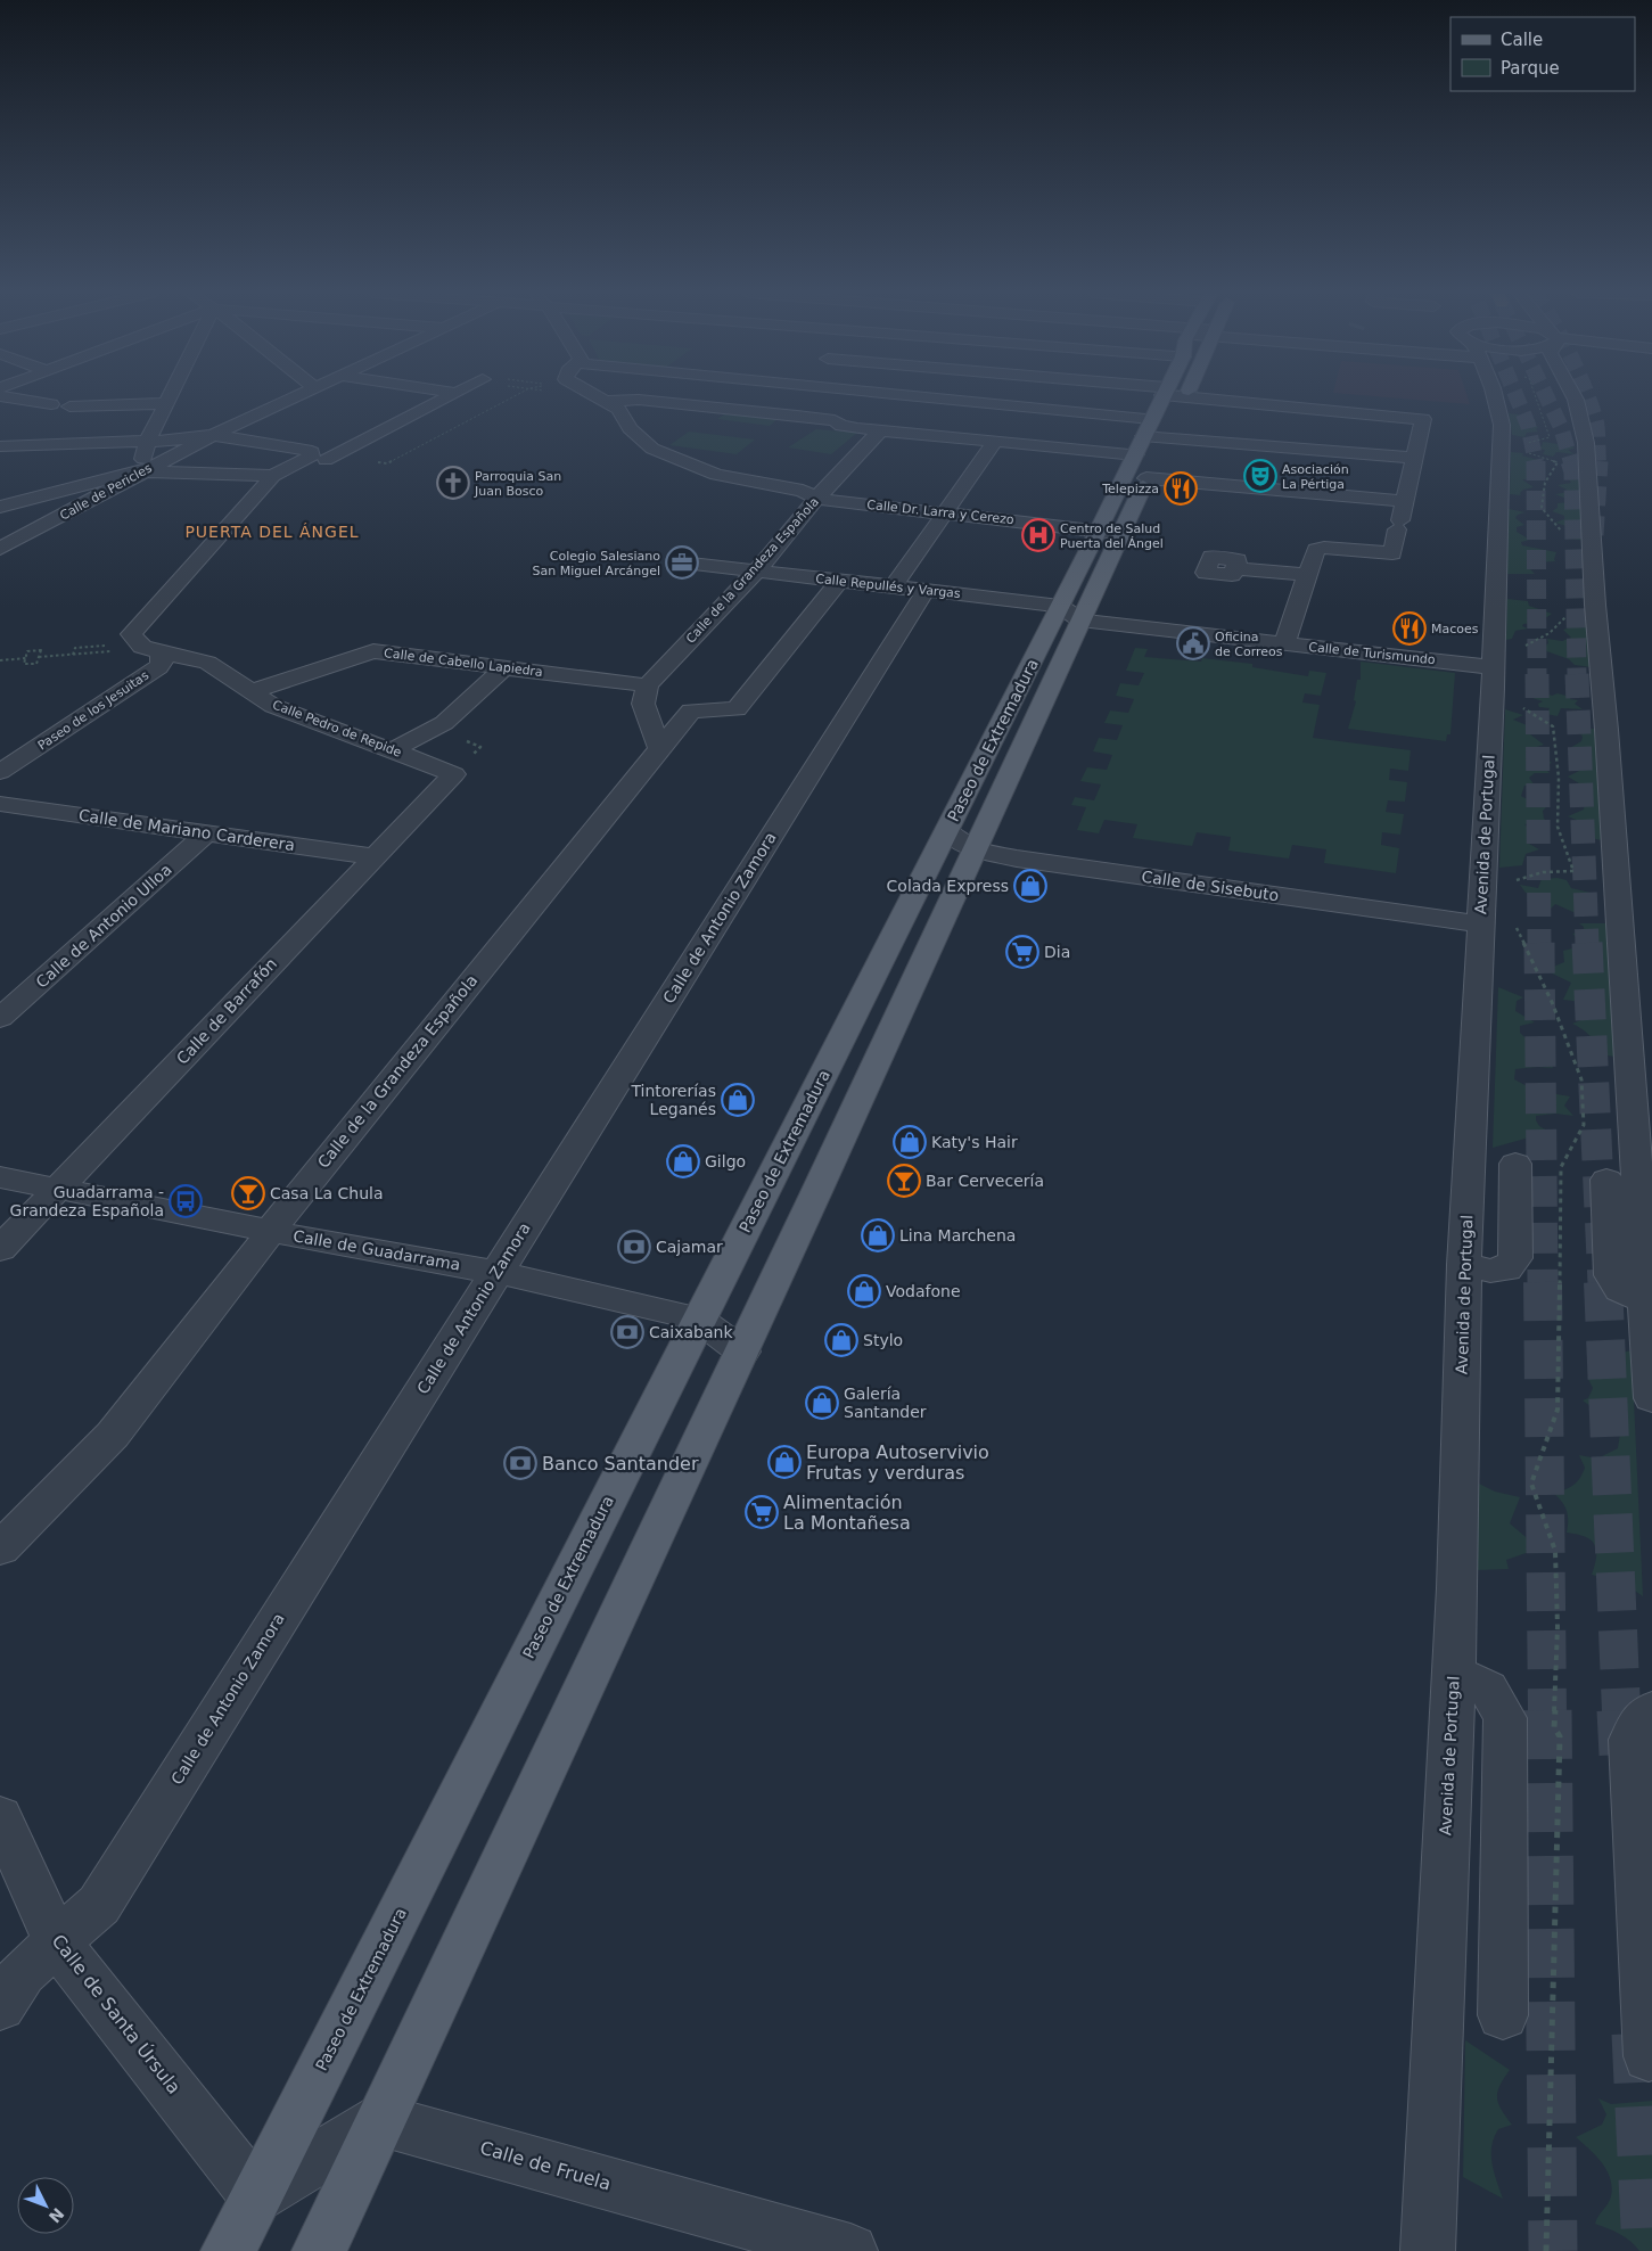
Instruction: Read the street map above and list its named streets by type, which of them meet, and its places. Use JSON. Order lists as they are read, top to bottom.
{
  "streets": {
    "main road": ["Paseo de Extremadura"],
    "street": [
      "Calle de Pericles",
      "Calle Dr. Larra y Cerezo",
      "Calle de la Grandeza Española",
      "Calle Repullés y Vargas",
      "Calle de Turismundo",
      "Calle de Cabello Lapiedra",
      "Paseo de los Jesuitas",
      "Calle Pedro de Repide",
      "Calle de Mariano Carderera",
      "Avenida de Portugal",
      "Calle de Sisebuto",
      "Calle de Antonio Zamora",
      "Calle de Antonio Ulloa",
      "Calle de Barrafón",
      "Calle de Guadarrama",
      "Calle de Santa Úrsula",
      "Calle de Fruela"
    ]
  },
  "crossings": [
    ["Calle de Pericles", "Paseo de los Jesuitas"],
    ["Calle Dr. Larra y Cerezo", "Calle de la Grandeza Española"],
    ["Calle Dr. Larra y Cerezo", "Paseo de Extremadura"],
    ["Calle Dr. Larra y Cerezo", "Calle de Antonio Zamora"],
    ["Calle de la Grandeza Española", "Calle Repullés y Vargas"],
    ["Calle de la Grandeza Española", "Calle de Cabello Lapiedra"],
    ["Calle de la Grandeza Española", "Calle de Guadarrama"],
    ["Calle Repullés y Vargas", "Calle de Turismundo"],
    ["Calle Repullés y Vargas", "Paseo de Extremadura"],
    ["Calle Repullés y Vargas", "Calle de Antonio Zamora"],
    ["Calle de Turismundo", "Paseo de Extremadura"],
    ["Calle de Turismundo", "Avenida de Portugal"],
    ["Calle de Cabello Lapiedra", "Calle Pedro de Repide"],
    ["Paseo de los Jesuitas", "Calle Pedro de Repide"],
    ["Calle Pedro de Repide", "Calle de Barrafón"],
    ["Paseo de Extremadura", "Calle de Sisebuto"],
    ["Paseo de Extremadura", "Calle de Guadarrama"],
    ["Paseo de Extremadura", "Calle de Santa Úrsula"],
    ["Paseo de Extremadura", "Calle de Fruela"],
    ["Calle de Mariano Carderera", "Calle de Antonio Ulloa"],
    ["Calle de Mariano Carderera", "Calle de Barrafón"],
    ["Avenida de Portugal", "Calle de Sisebuto"],
    ["Calle de Antonio Zamora", "Calle de Guadarrama"],
    ["Calle de Antonio Zamora", "Calle de Santa Úrsula"],
    ["Calle de Barrafón", "Calle de Guadarrama"]
  ],
  "districts": ["PUERTA DEL ÁNGEL"],
  "places": {
    "theatre": ["Asociación La Pértiga"],
    "church": ["Parroquia San Juan Bosco"],
    "restaurant": ["Telepizza", "Macoes"],
    "hospital": ["Centro de Salud Puerta del Ángel"],
    "office": ["Colegio Salesiano San Miguel Arcángel"],
    "public building": ["Oficina de Correos"],
    "shop": [
      "Colada Express",
      "Tintorerías Leganés",
      "Katy's Hair",
      "Gilgo",
      "Lina Marchena",
      "Vodafone",
      "Stylo",
      "Galería Santander",
      "Europa Autoservivio Frutas y verduras"
    ],
    "supermarket": ["Dia", "Alimentación La Montañesa"],
    "bar": ["Bar Cervecería", "Casa La Chula"],
    "bus stop": ["Guadarrama - Grandeza Española"],
    "bank": ["Cajamar", "Caixabank", "Banco Santander"]
  },
  "legend": ["Calle", "Parque"],
  "north": "bottom right"
}
